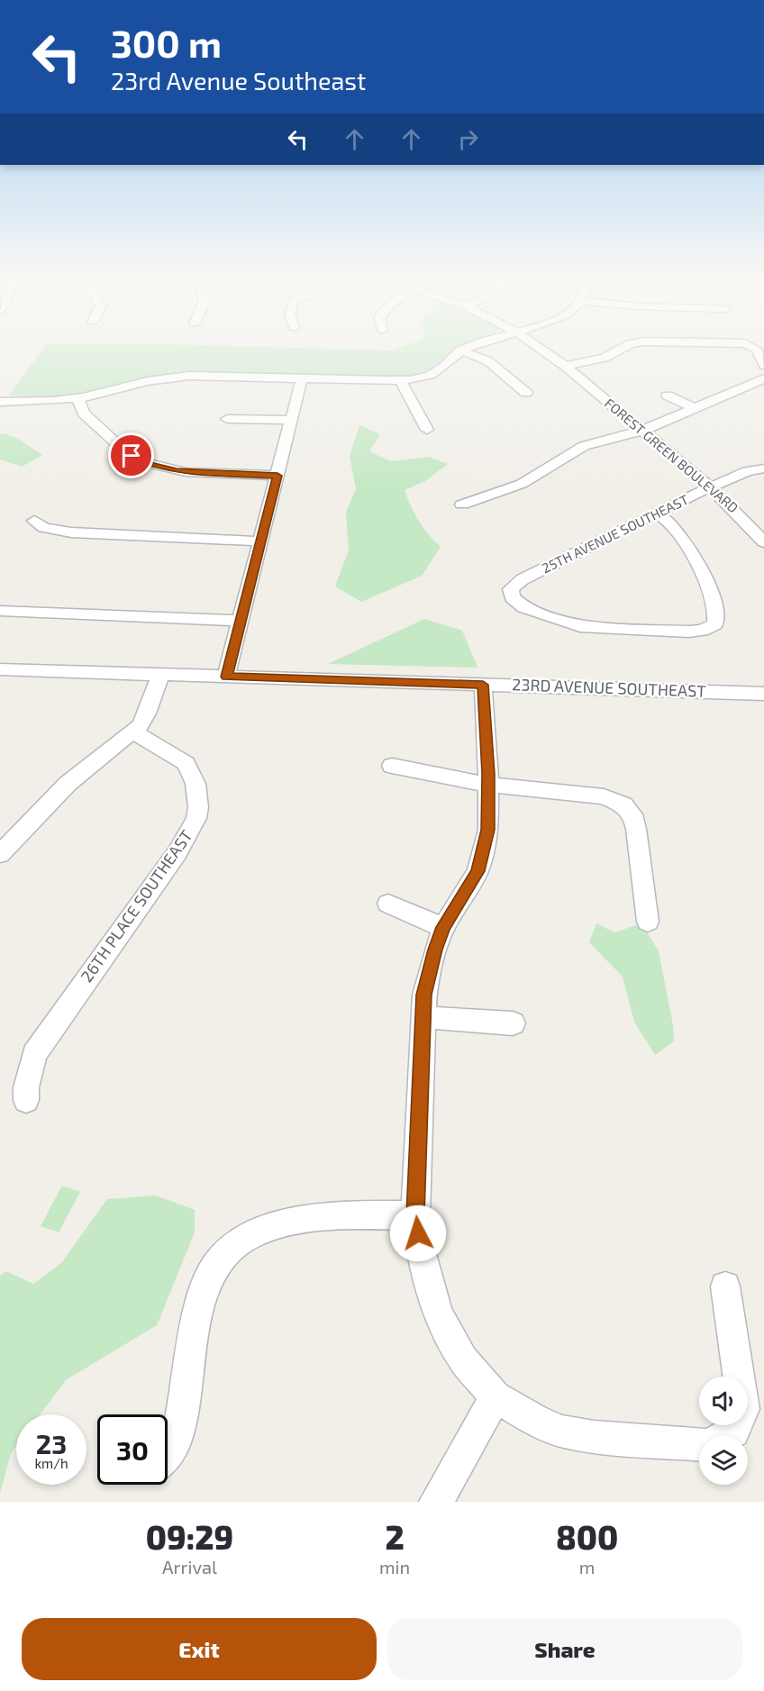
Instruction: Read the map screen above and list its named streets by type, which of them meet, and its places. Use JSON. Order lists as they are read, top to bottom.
{
  "streets": {
    "street": [
      "FOREST GREEN BOULEVARD",
      "25TH AVENUE SOUTHEAST",
      "23RD AVENUE SOUTHEAST",
      "26TH PLACE SOUTHEAST"
    ]
  },
  "crossings": [
    ["FOREST GREEN BOULEVARD", "25TH AVENUE SOUTHEAST"]
  ],
  "page": {
    "turn": ["300 m", "23rd Avenue Southeast"],
    "speed": "23 km/h",
    "limit": "30",
    "eta": [
      "09:29",
      "Arrival",
      "2",
      "min",
      "800",
      "m"
    ],
    "buttons": ["Exit", "Share"]
  }
}
